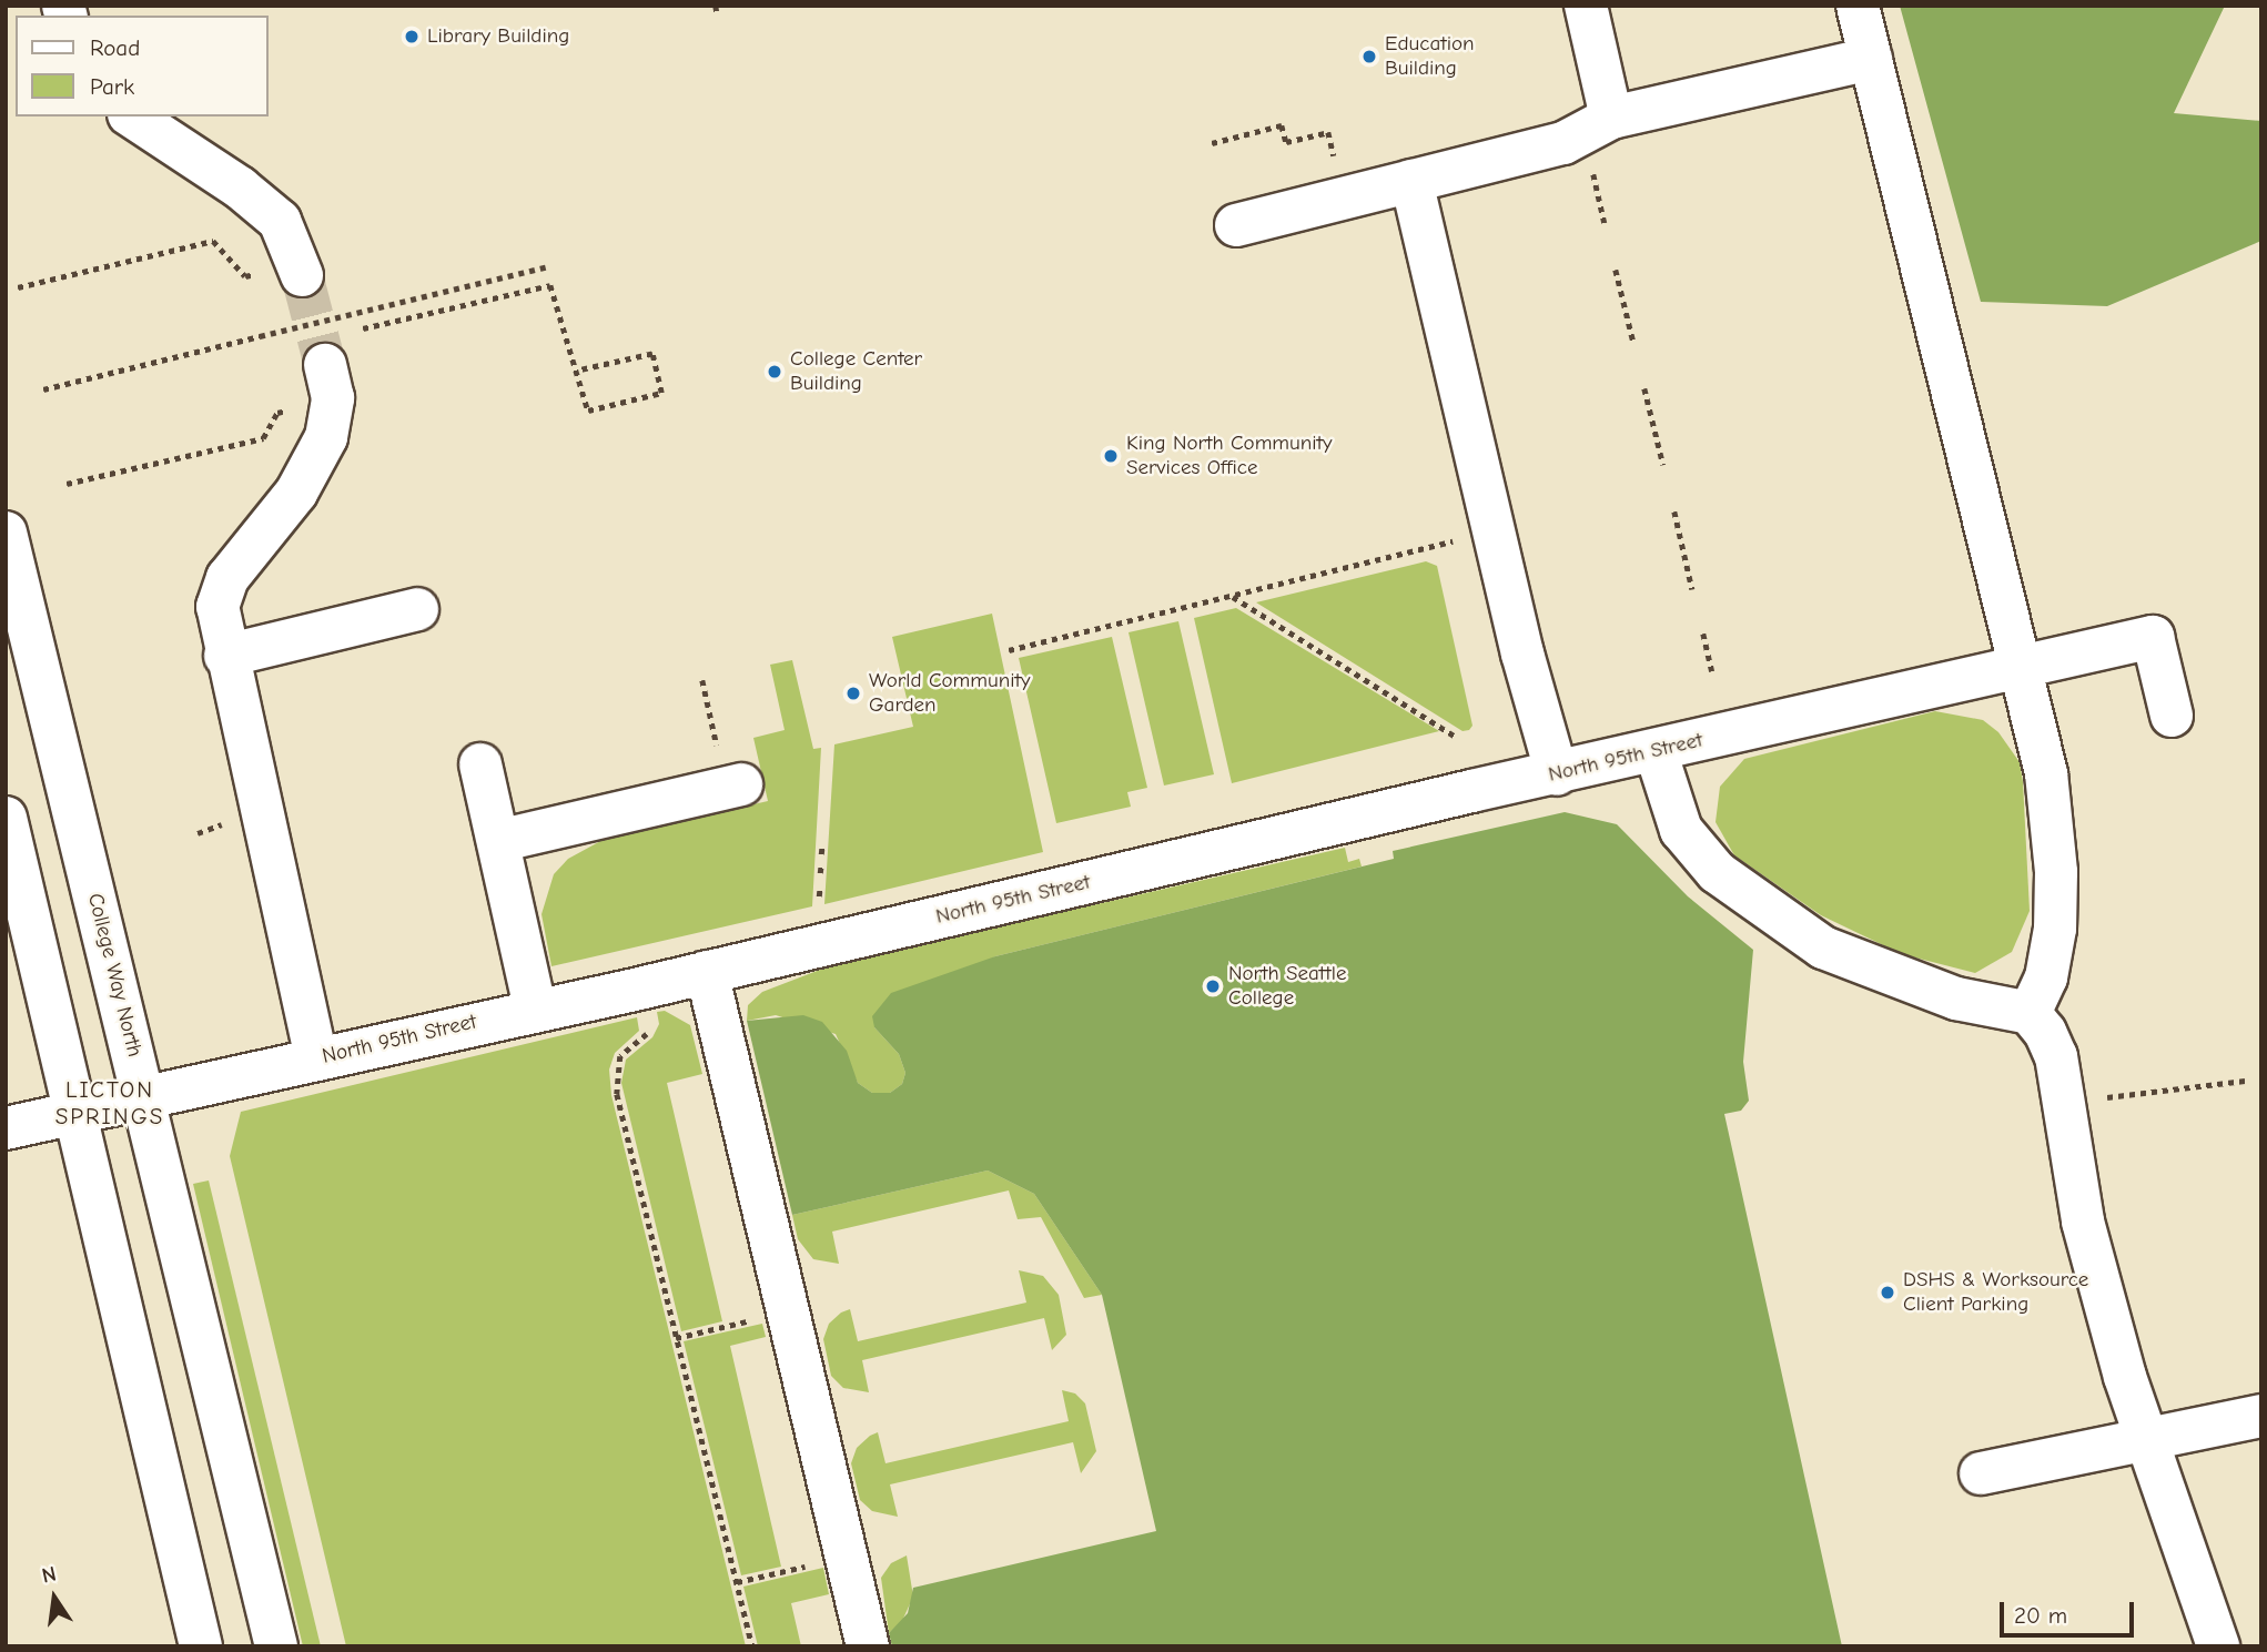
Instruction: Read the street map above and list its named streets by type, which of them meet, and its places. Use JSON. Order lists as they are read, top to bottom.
{
  "streets": {
    "street": ["North 95th Street", "College Way North"]
  },
  "crossings": [
    ["North 95th Street", "College Way North"]
  ],
  "districts": ["LICTON SPRINGS"],
  "places": [
    "Library Building",
    "Education Building",
    "College Center Building",
    "King North Community Services Office",
    "World Community Garden",
    "North Seattle College",
    "DSHS & Worksource Client Parking"
  ],
  "legend": ["Road", "Park"],
  "scale_bar": "20 m",
  "north": "top"
}
